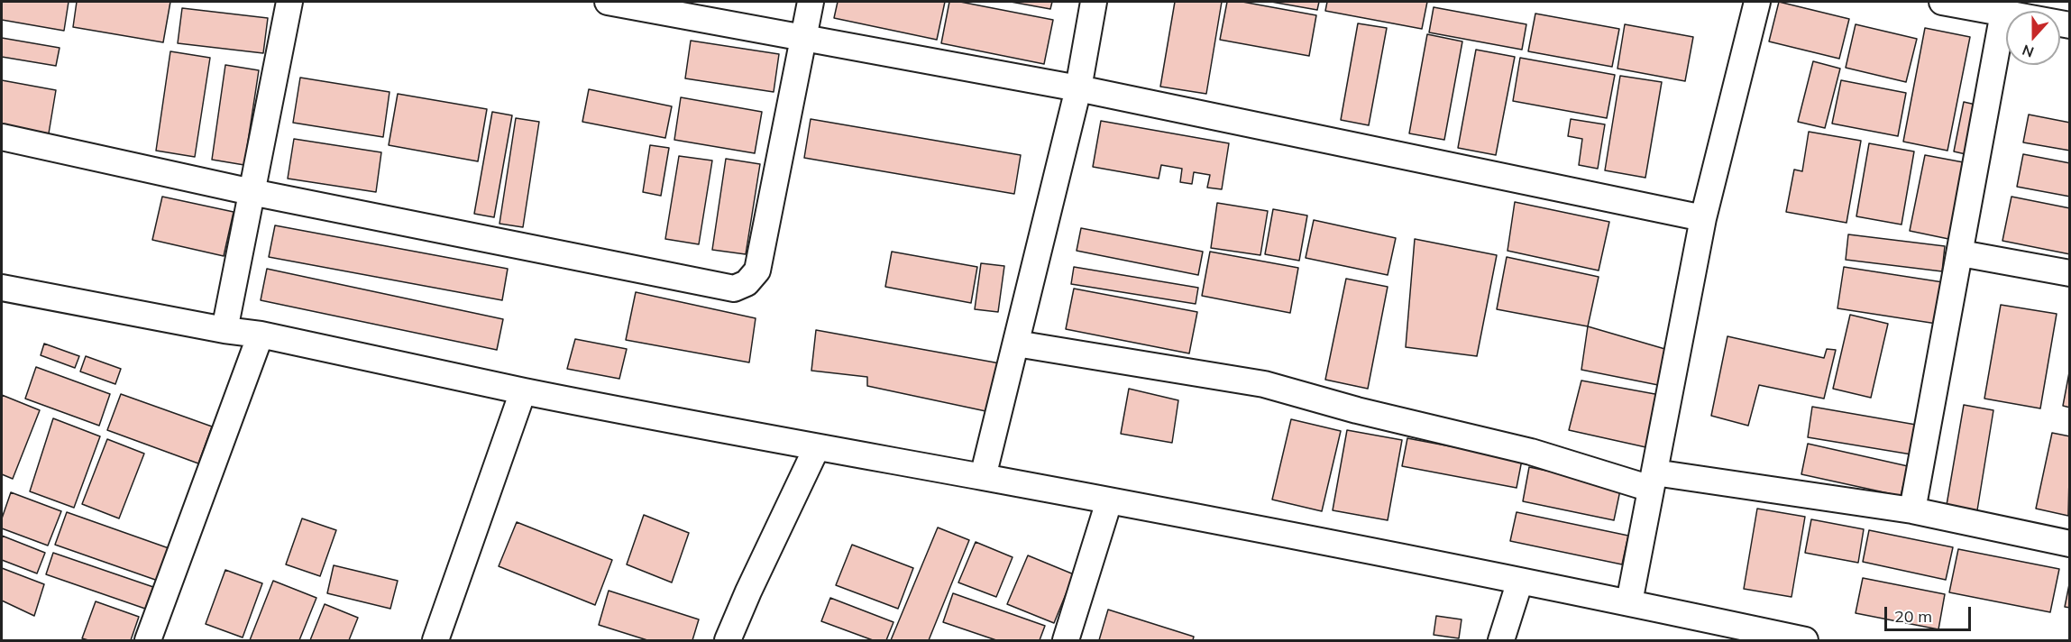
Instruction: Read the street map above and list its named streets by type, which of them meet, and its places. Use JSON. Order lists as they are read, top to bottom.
{
  "scale_bar": "20 m",
  "north": "bottom"
}
